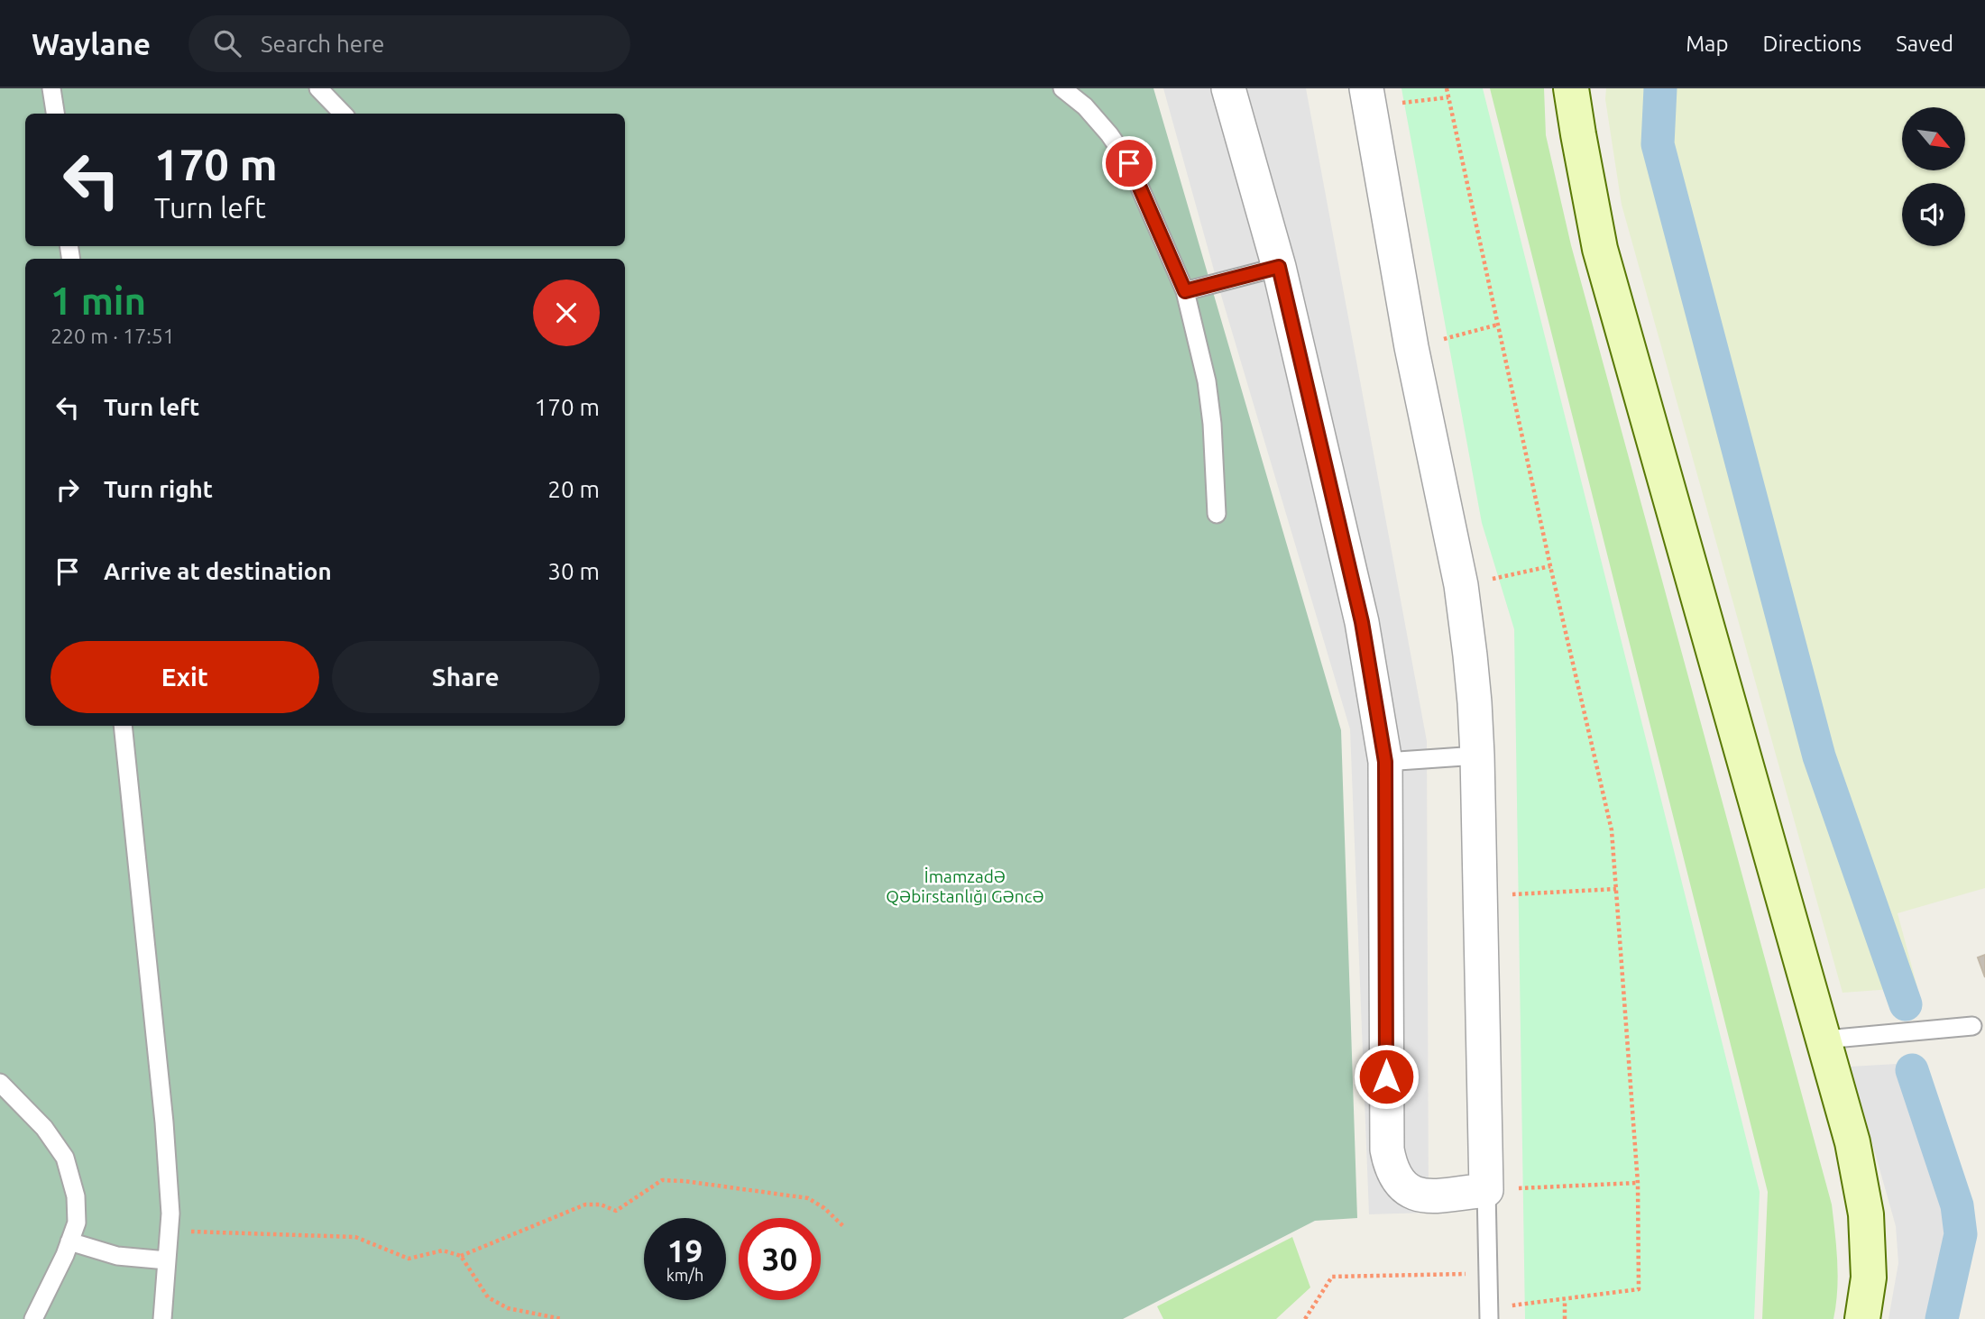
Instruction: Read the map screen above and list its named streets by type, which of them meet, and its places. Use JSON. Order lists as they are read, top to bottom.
{
  "parks": ["İmamzadə Qəbirstanlığı Gəncə"],
  "north": "bottom right",
  "page": {
    "header": "Waylane",
    "search": "Search here",
    "nav": ["Map", "Directions", "Saved"],
    "turn": ["170 m", "Turn left"],
    "heading": ["1 min", "220 m · 17:51"],
    "list": [
      {
        "name": "Turn left",
        "value": "170 m"
      },
      {
        "name": "Turn right",
        "value": "20 m"
      },
      {
        "name": "Arrive at destination",
        "value": "30 m"
      }
    ],
    "buttons": ["Exit", "Share"],
    "speed": "19 km/h",
    "limit": "30"
  }
}
